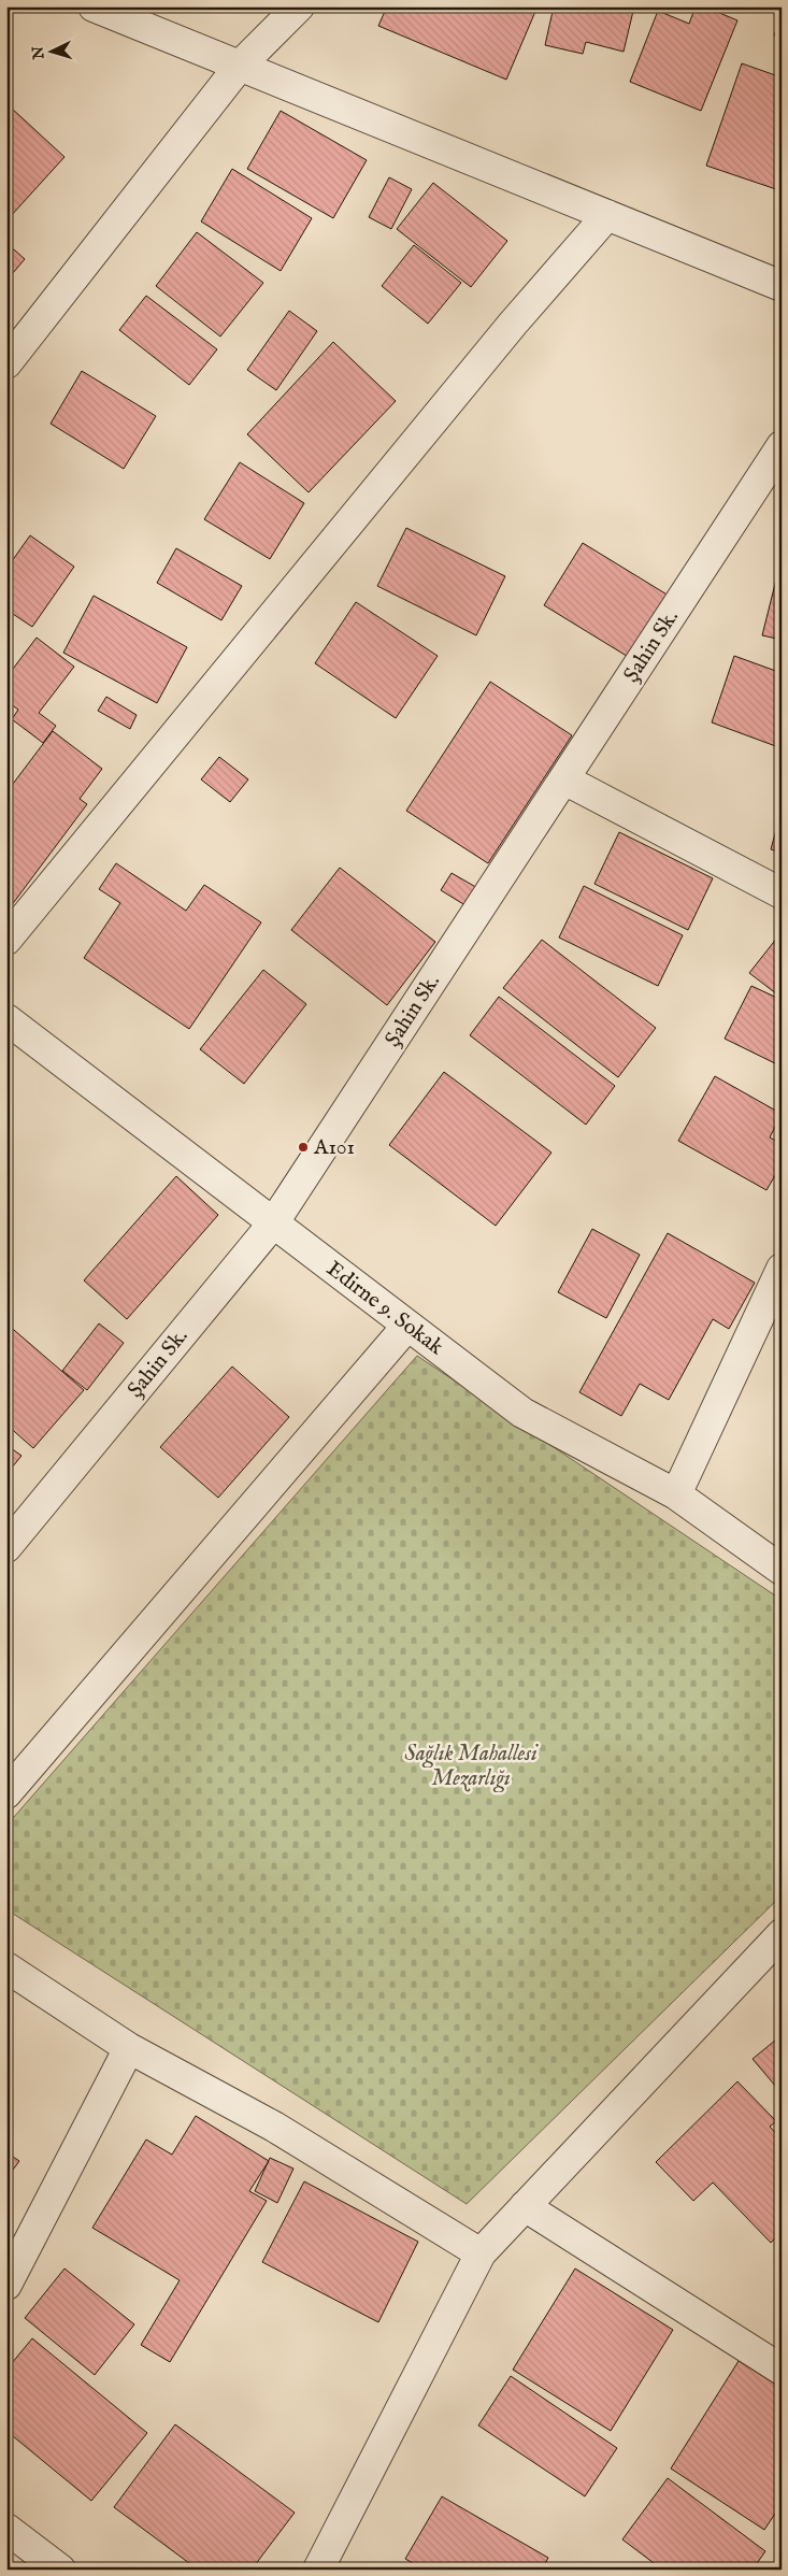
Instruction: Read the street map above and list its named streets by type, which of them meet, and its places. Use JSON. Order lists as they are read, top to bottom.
{
  "streets": {
    "street": ["Şahin Sk.", "Edirne 9. Sokak"]
  },
  "crossings": [
    ["Şahin Sk.", "Edirne 9. Sokak"]
  ],
  "parks": ["Sağlık Mahallesi Mezarlığı"],
  "places": ["A101"],
  "north": "left"
}
